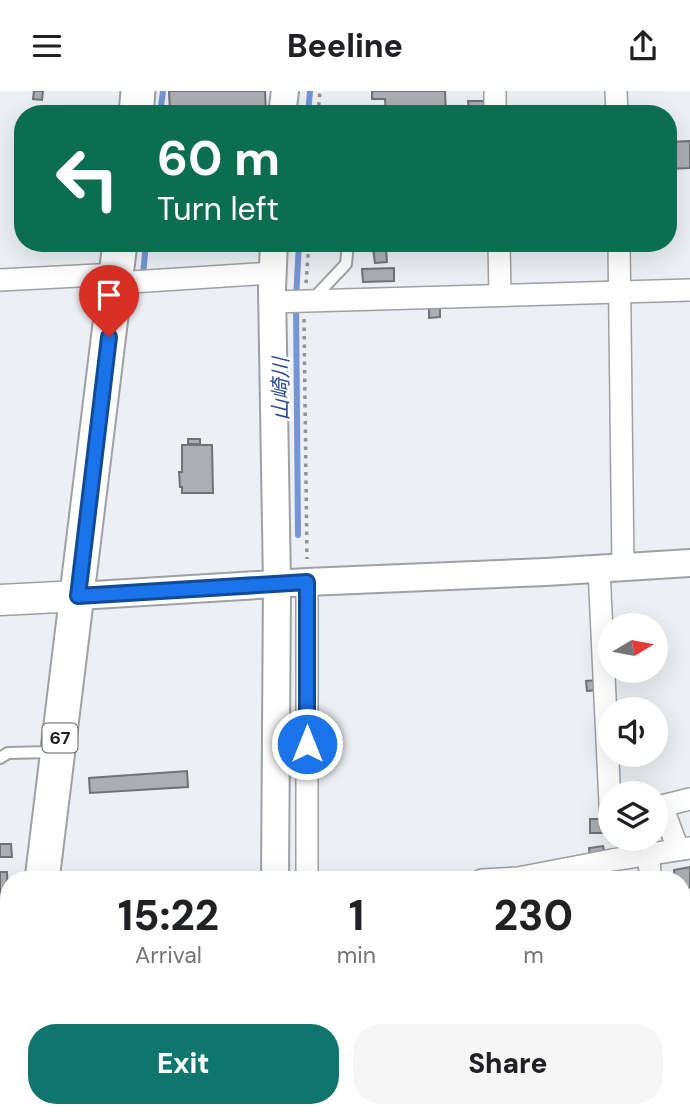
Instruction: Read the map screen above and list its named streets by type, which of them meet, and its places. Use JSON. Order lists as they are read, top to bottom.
{
  "streets": {
    "main road": ["67"]
  },
  "water": ["山崎川"],
  "north": "right",
  "page": {
    "header": "Beeline",
    "turn": ["60 m", "Turn left"],
    "eta": [
      "15:22",
      "Arrival",
      "1",
      "min",
      "230",
      "m"
    ],
    "buttons": ["Exit", "Share"]
  }
}
